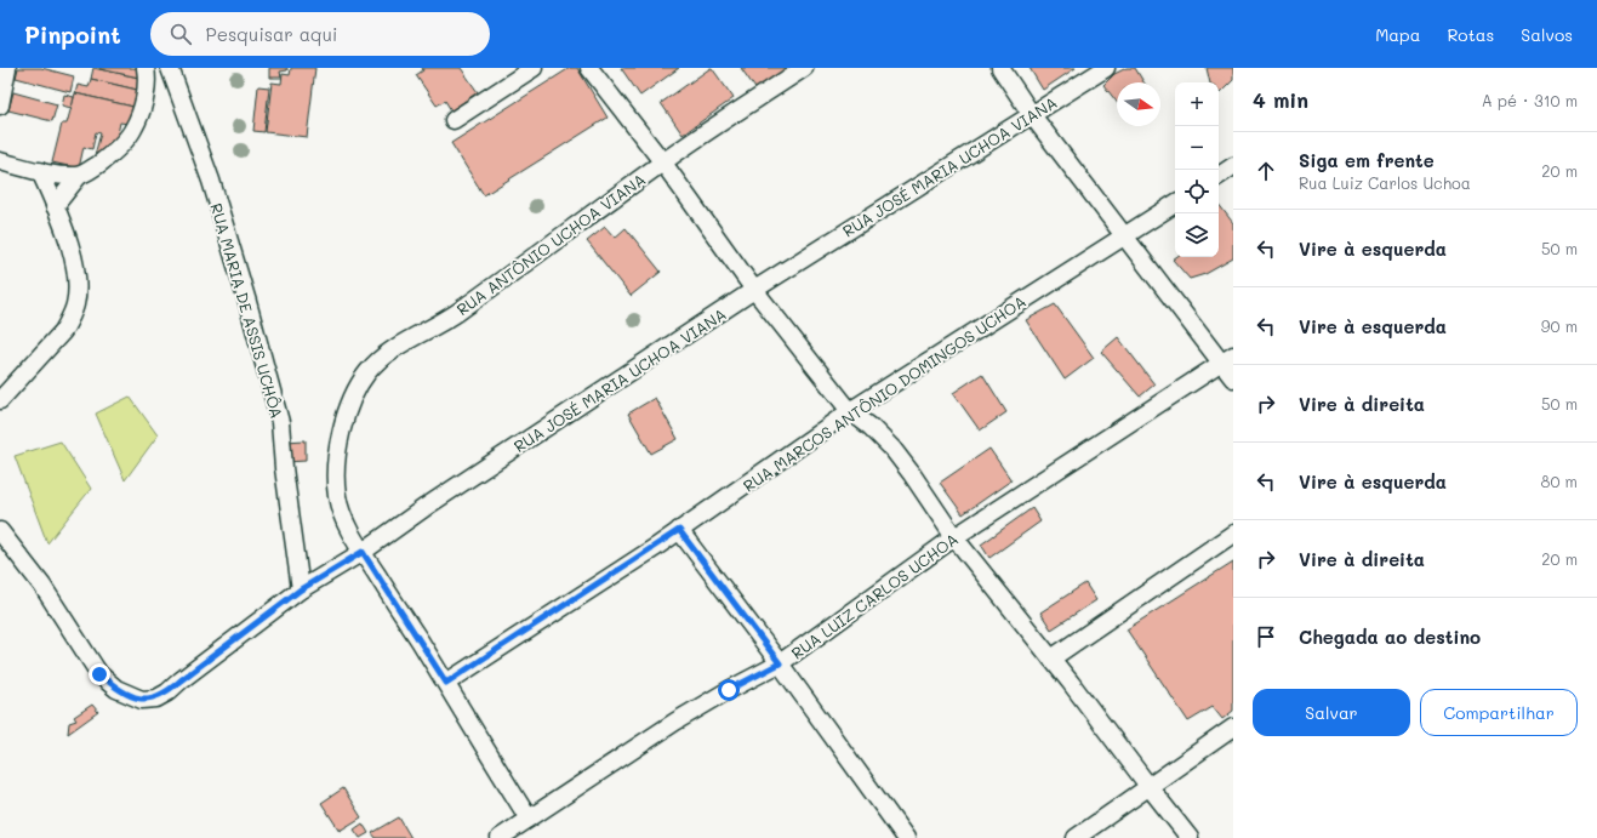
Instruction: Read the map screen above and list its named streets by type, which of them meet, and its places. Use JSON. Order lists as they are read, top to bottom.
{
  "streets": {
    "street": [
      "RUA JOSÉ MARIA UCHOA VIANA",
      "RUA ANTÔNIO UCHOA VIANA",
      "RUA MARIA DE ASSIS UCHÔA",
      "RUA MARCOS ANTÔNIO DOMINGOS UCHOA",
      "RUA LUIZ CARLOS UCHOA"
    ]
  },
  "crossings": [
    ["RUA JOSÉ MARIA UCHOA VIANA", "RUA ANTÔNIO UCHOA VIANA"],
    ["RUA JOSÉ MARIA UCHOA VIANA", "RUA MARIA DE ASSIS UCHÔA"],
    ["RUA ANTÔNIO UCHOA VIANA", "RUA MARCOS ANTÔNIO DOMINGOS UCHOA"],
    ["RUA ANTÔNIO UCHOA VIANA", "RUA LUIZ CARLOS UCHOA"]
  ],
  "north": "right",
  "page": {
    "header": "Pinpoint",
    "search": "Pesquisar aqui",
    "nav": ["Mapa", "Rotas", "Salvos"],
    "heading": ["4 min", "A pé · 310 m"],
    "map_buttons": ["+", "−"],
    "list": [
      ["Siga em frente", "Rua Luiz Carlos Uchoa", "20 m"],
      ["Vire à esquerda", "50 m"],
      ["Vire à esquerda", "90 m"],
      ["Vire à direita", "50 m"],
      ["Vire à esquerda", "80 m"],
      ["Vire à direita", "20 m"],
      "Chegada ao destino"
    ],
    "buttons": ["Salvar", "Compartilhar"]
  }
}
